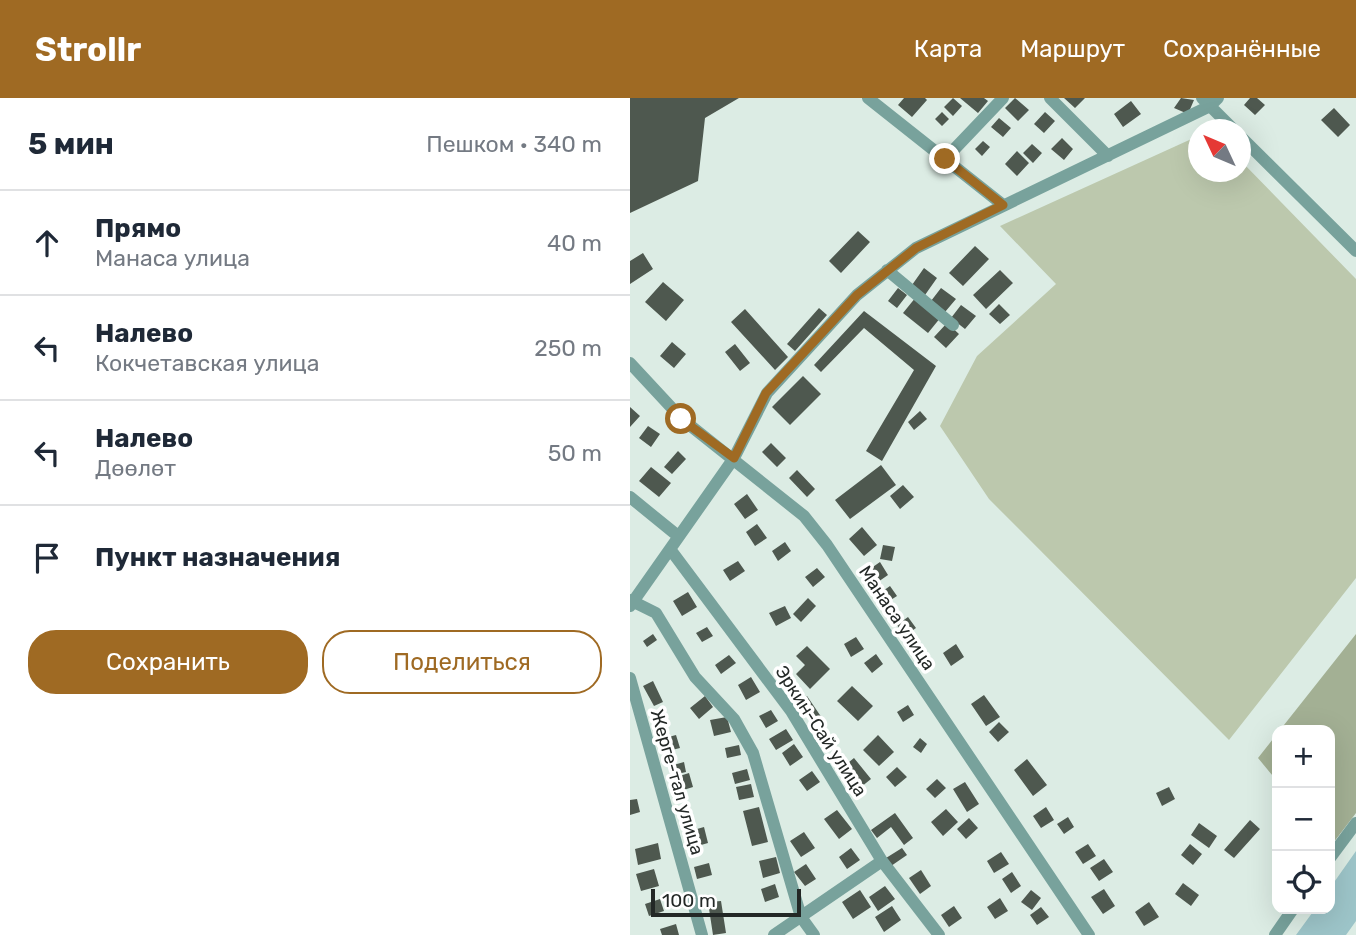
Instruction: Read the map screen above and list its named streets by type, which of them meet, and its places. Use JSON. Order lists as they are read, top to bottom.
{
  "streets": {
    "street": ["Манаса улица", "Эркин-Сай улица", "Жерге-тал улица"]
  },
  "scale_bar": "100 m",
  "north": "top left",
  "page": {
    "header": "Strollr",
    "nav": ["Карта", "Маршрут", "Сохранённые"],
    "heading": ["5 мин", "Пешком · 340 m"],
    "list": [
      ["Прямо", "Манаса улица", "40 m"],
      ["Налево", "Кокчетавская улица", "250 m"],
      ["Налево", "Дөөлөт", "50 m"],
      "Пункт назначения"
    ],
    "buttons": ["Сохранить", "Поделиться"],
    "map_buttons": ["+", "−"],
    "scale": "100 m"
  }
}
